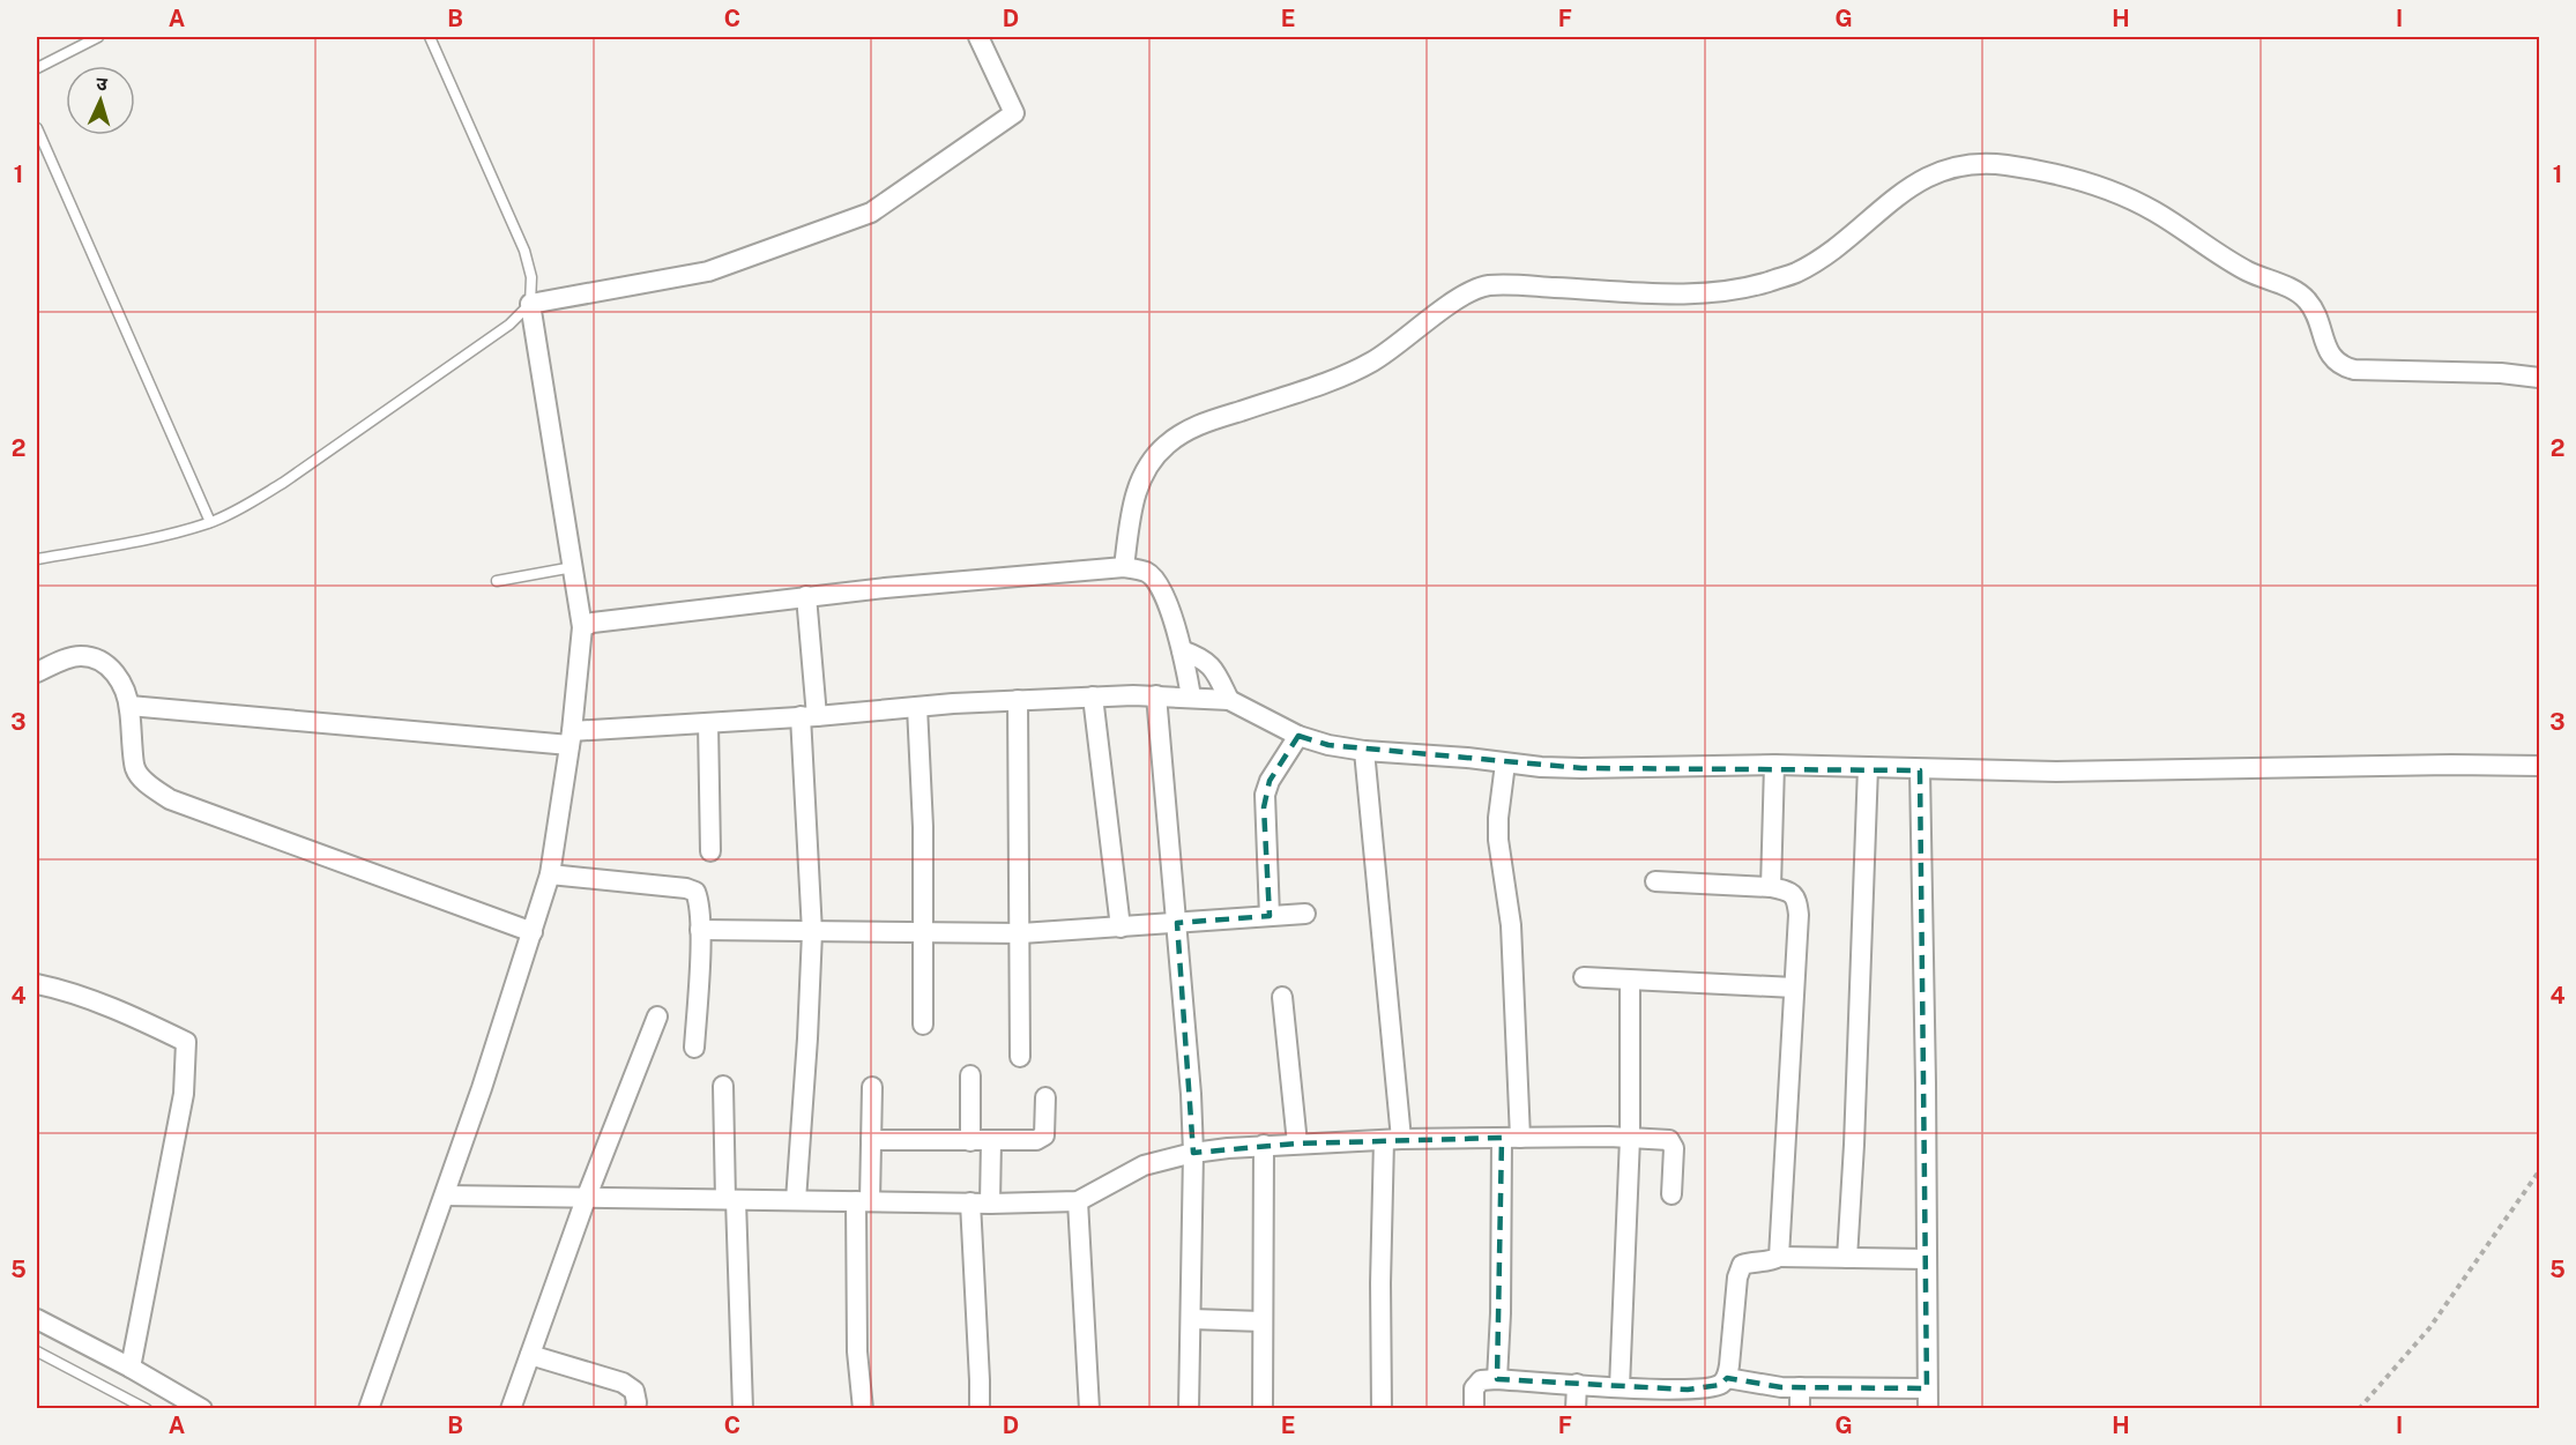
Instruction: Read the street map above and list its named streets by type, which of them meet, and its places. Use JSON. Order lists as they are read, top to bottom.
{
  "north": "top",
  "grid": {
    "columns": [
      "A",
      "B",
      "C",
      "D",
      "E",
      "F",
      "G",
      "H",
      "I"
    ],
    "rows": [
      "1",
      "2",
      "3",
      "4",
      "5"
    ]
  }
}
